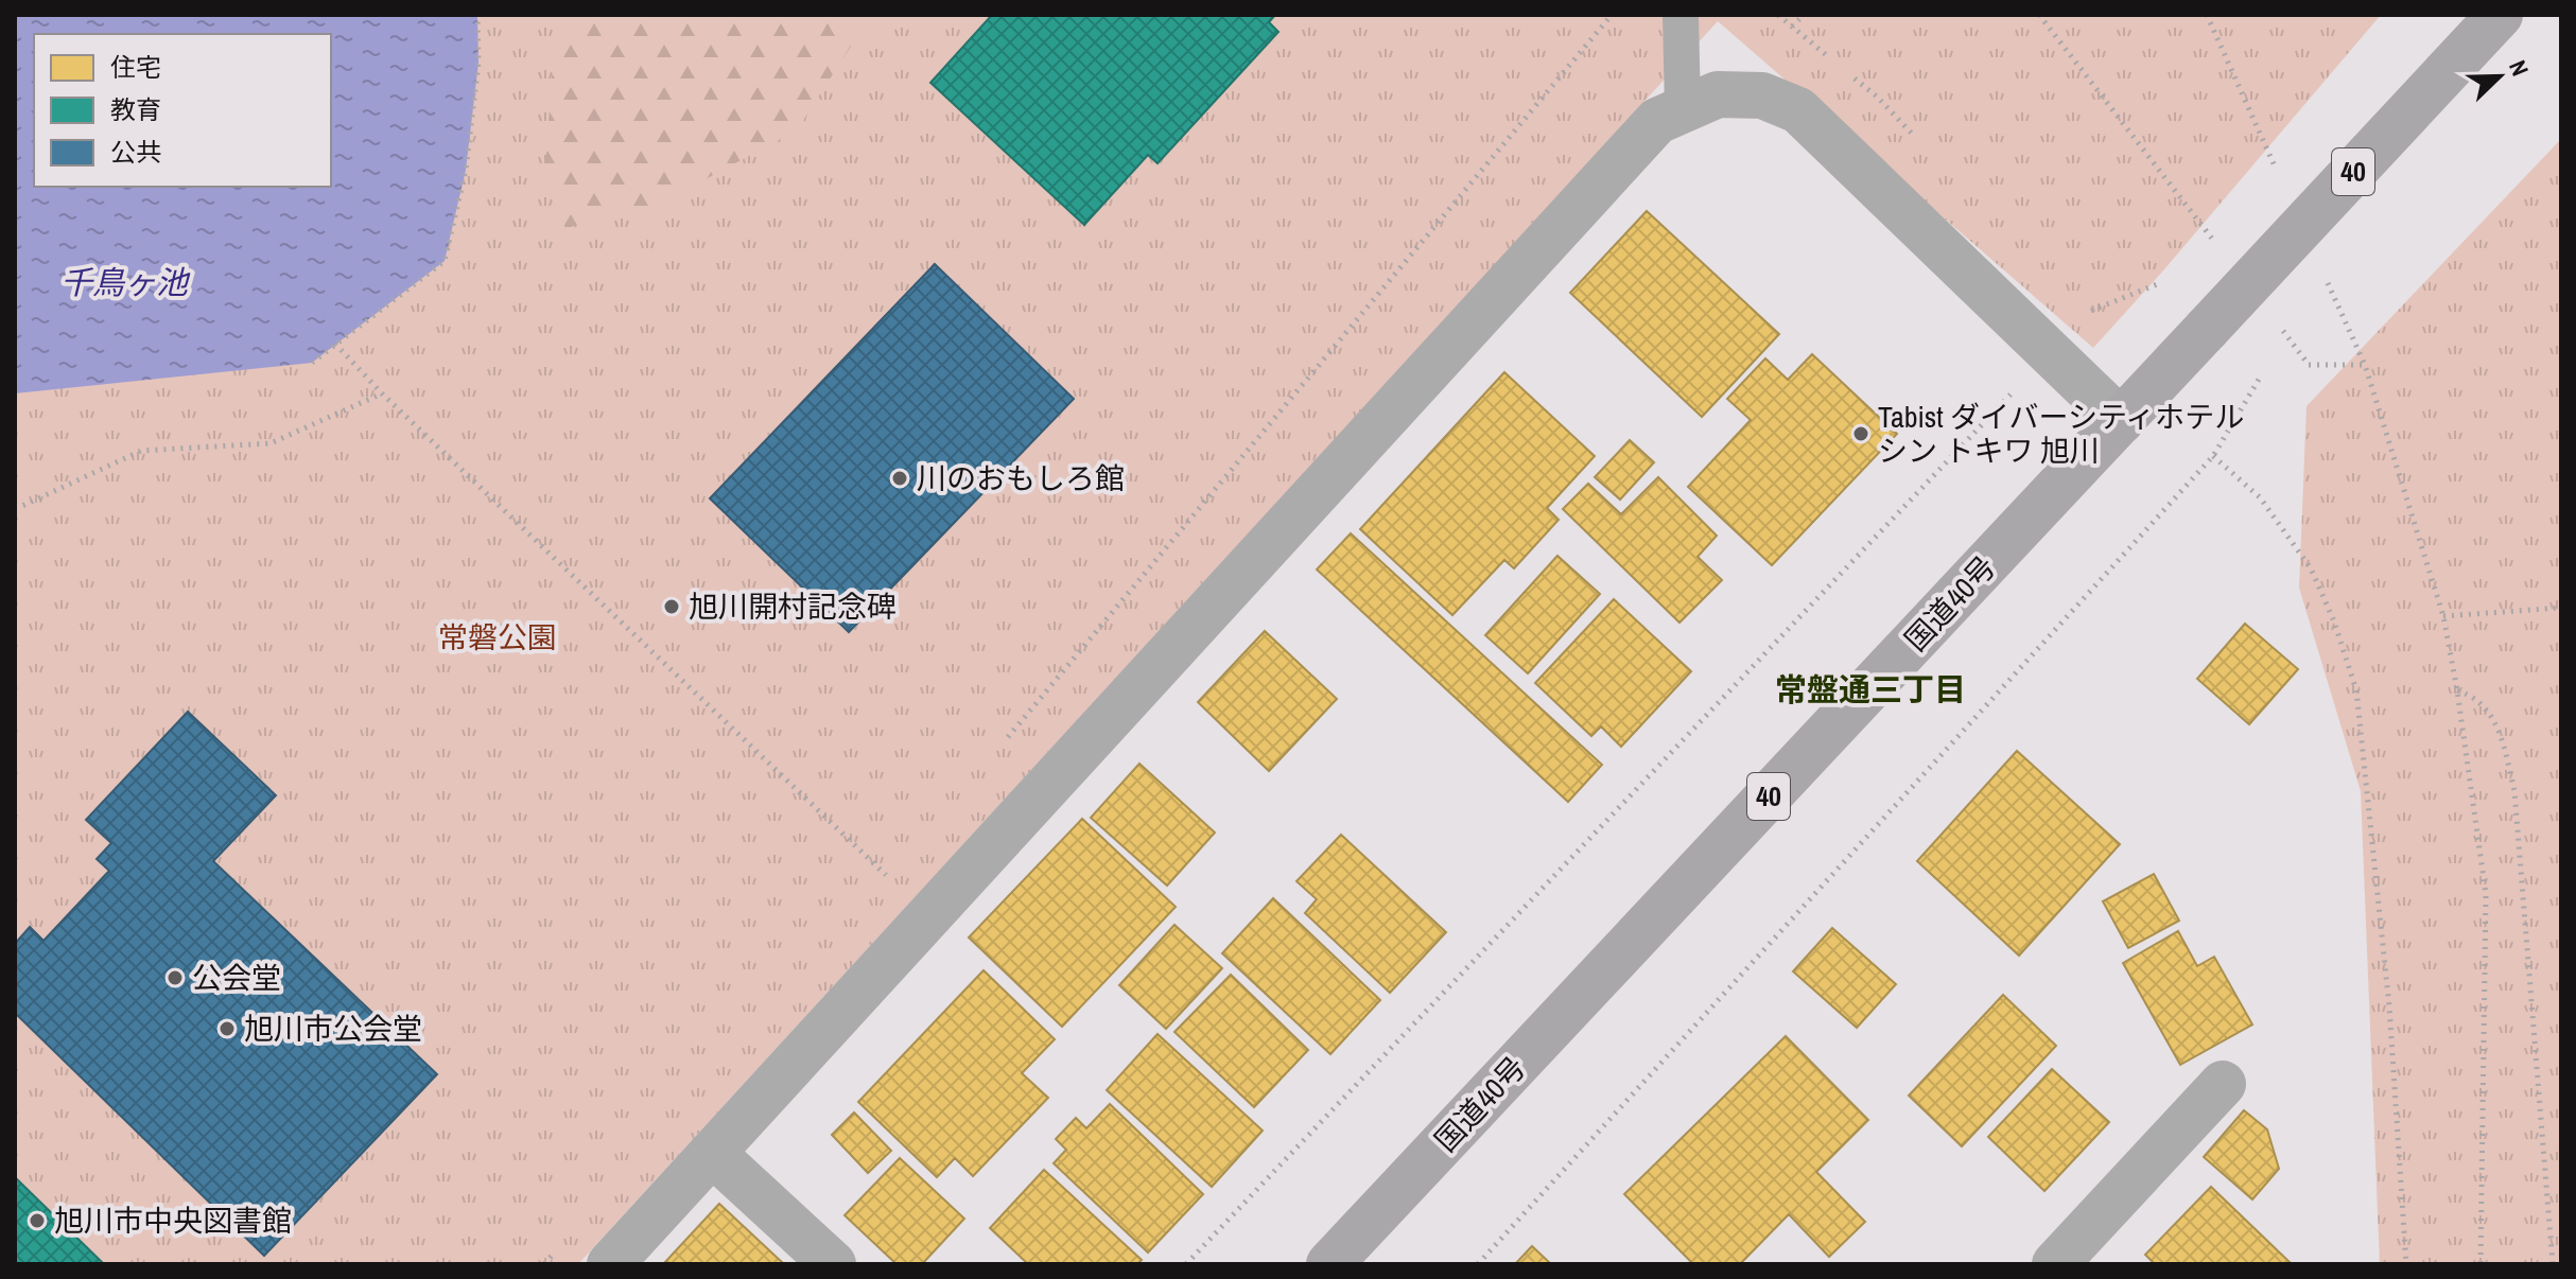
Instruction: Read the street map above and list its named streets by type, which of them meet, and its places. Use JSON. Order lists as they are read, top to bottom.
{
  "streets": {
    "highway": ["40", "国道40号"]
  },
  "districts": ["常盤通三丁目"],
  "water": ["千鳥ヶ池"],
  "parks": ["常磐公園"],
  "places": [
    "Tabist ダイバーシティホテル シン トキワ 旭川",
    "川のおもしろ館",
    "旭川開村記念碑",
    "公会堂",
    "旭川市公会堂",
    "旭川市中央図書館"
  ],
  "legend": ["住宅", "教育", "公共"],
  "north": "top right"
}
